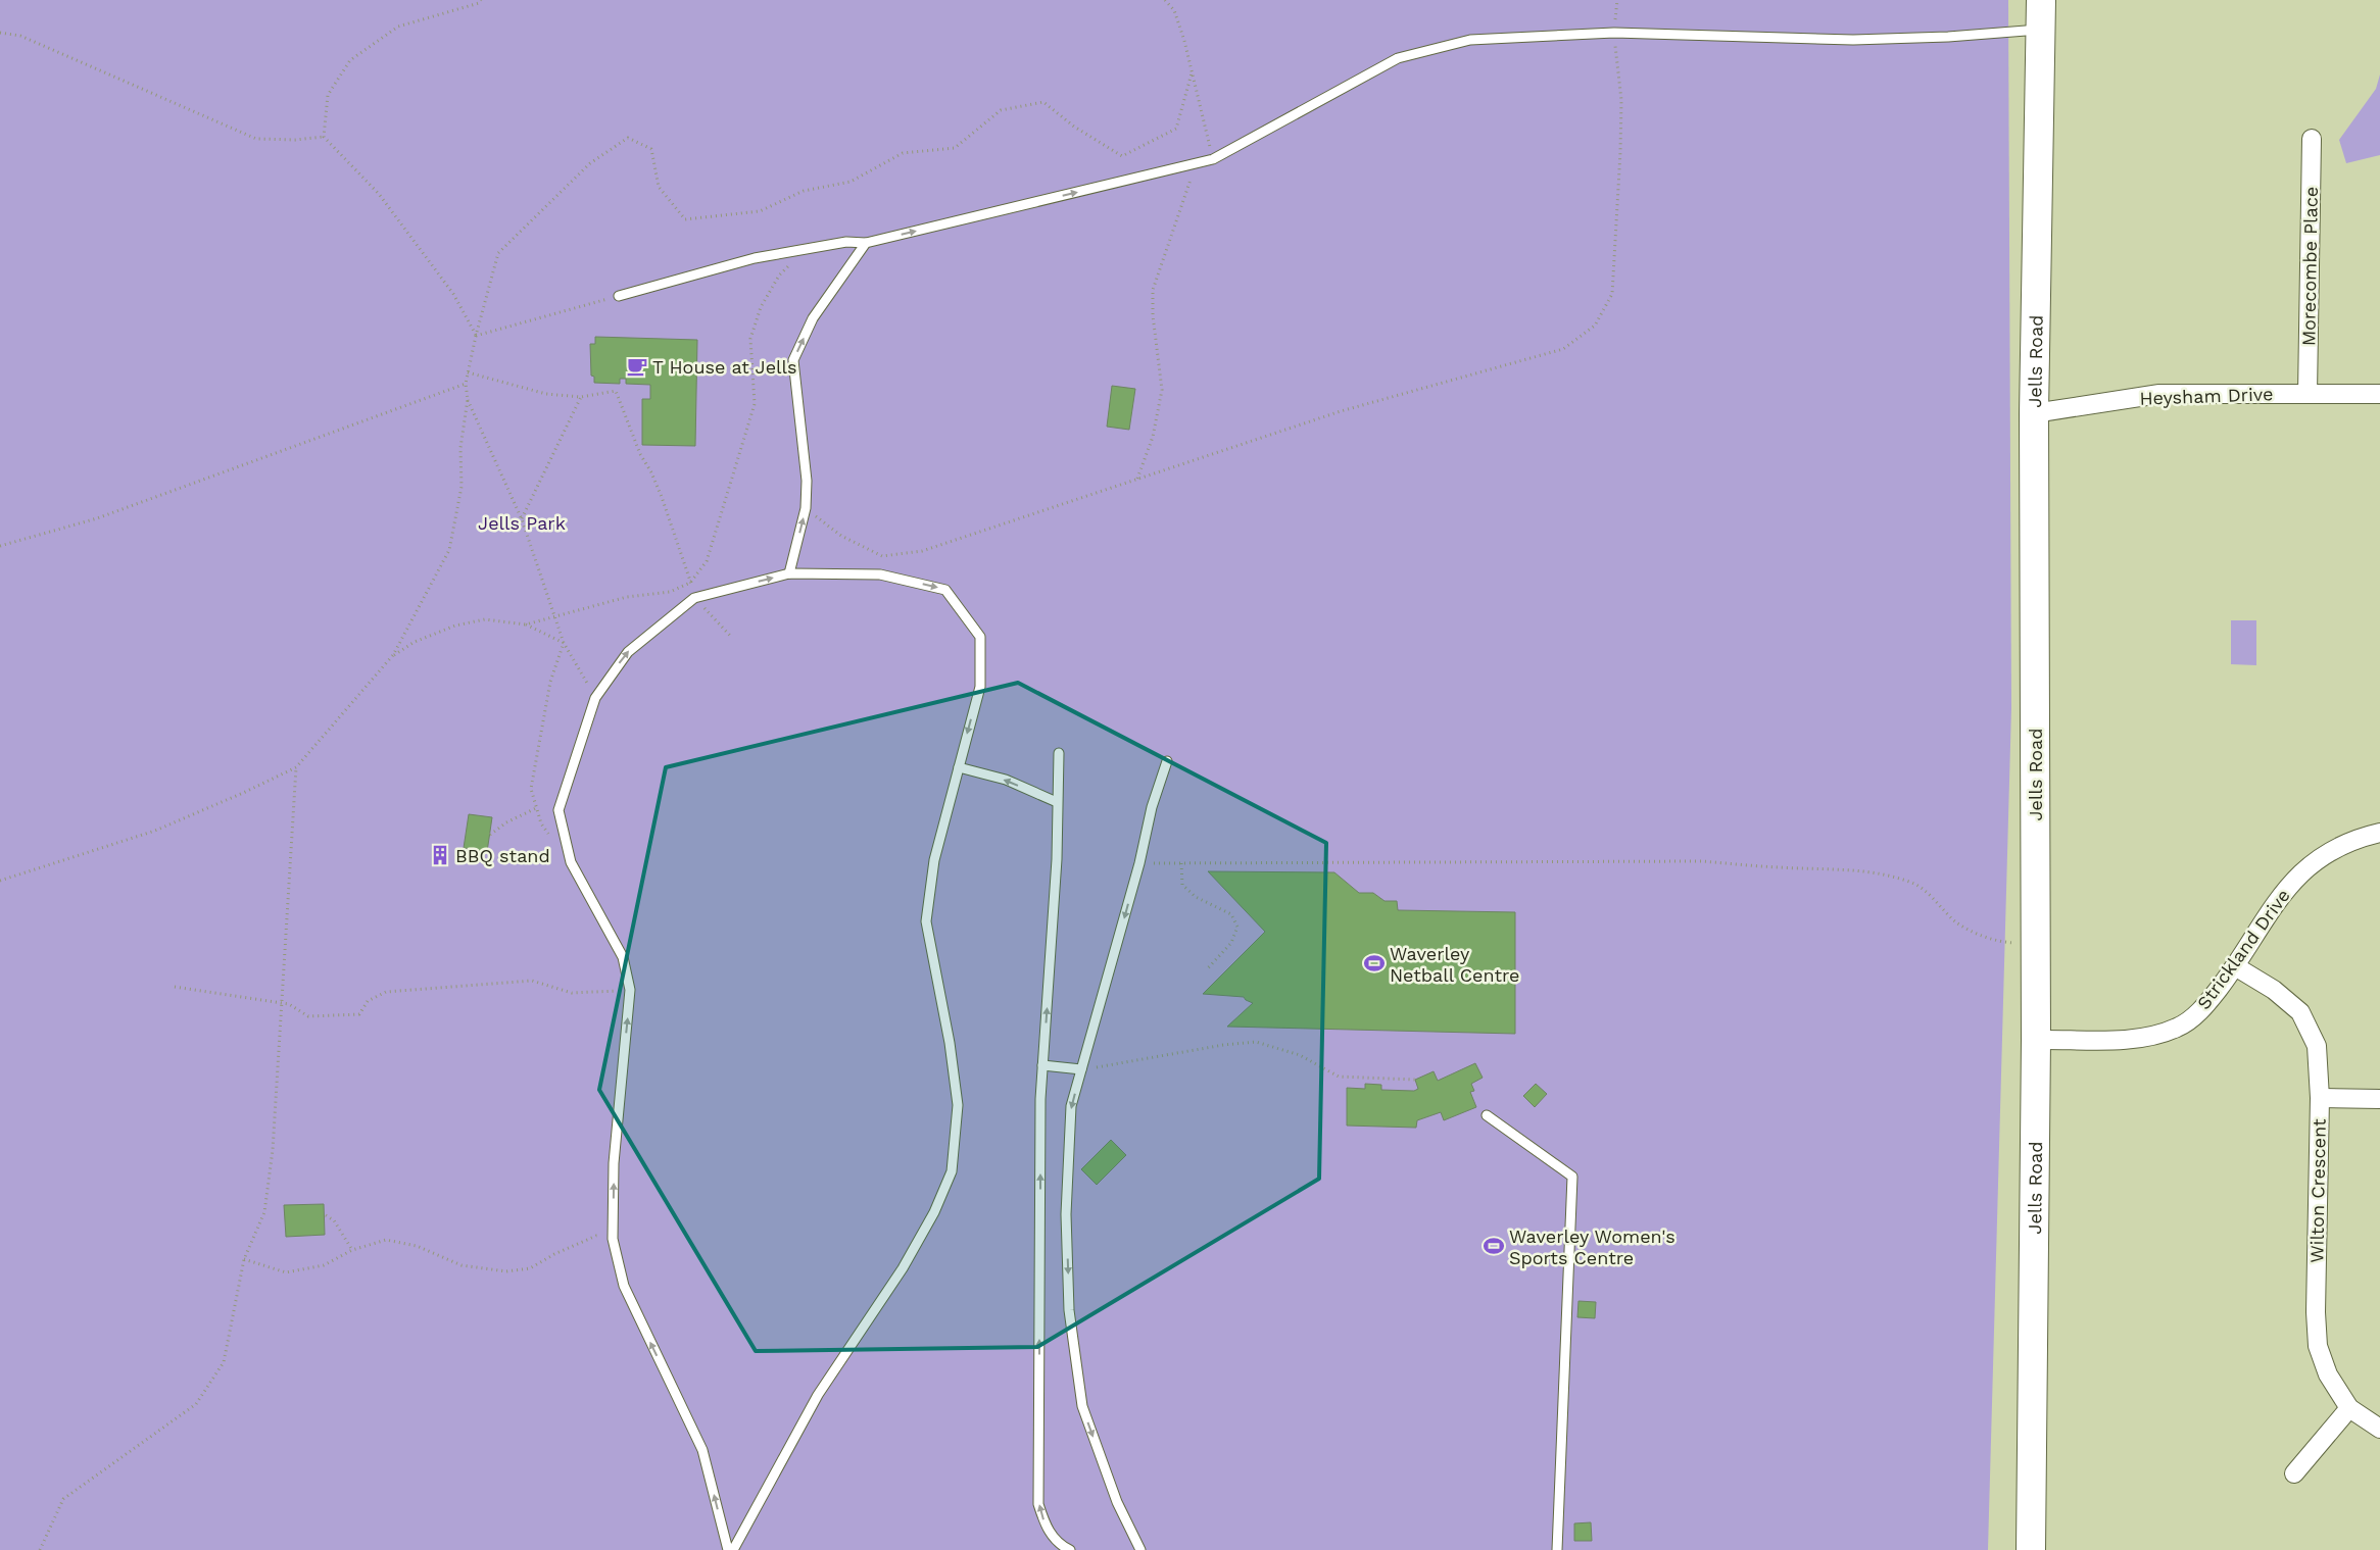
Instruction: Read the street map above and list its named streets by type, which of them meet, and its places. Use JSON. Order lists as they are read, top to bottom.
{
  "streets": {
    "main road": ["Jells Road"],
    "street": [
      "Morecombe Place",
      "Heysham Drive",
      "Strickland Drive",
      "Wilton Crescent"
    ]
  },
  "crossings": [
    ["Morecombe Place", "Heysham Drive"],
    ["Jells Road", "Heysham Drive"],
    ["Jells Road", "Strickland Drive"],
    ["Strickland Drive", "Wilton Crescent"]
  ],
  "parks": ["Jells Park"],
  "places": {
    "cafe": ["T House at Jells"],
    "building": ["BBQ stand"],
    "sports": ["Waverley Netball Centre", "Waverley Women's Sports Centre"]
  }
}
